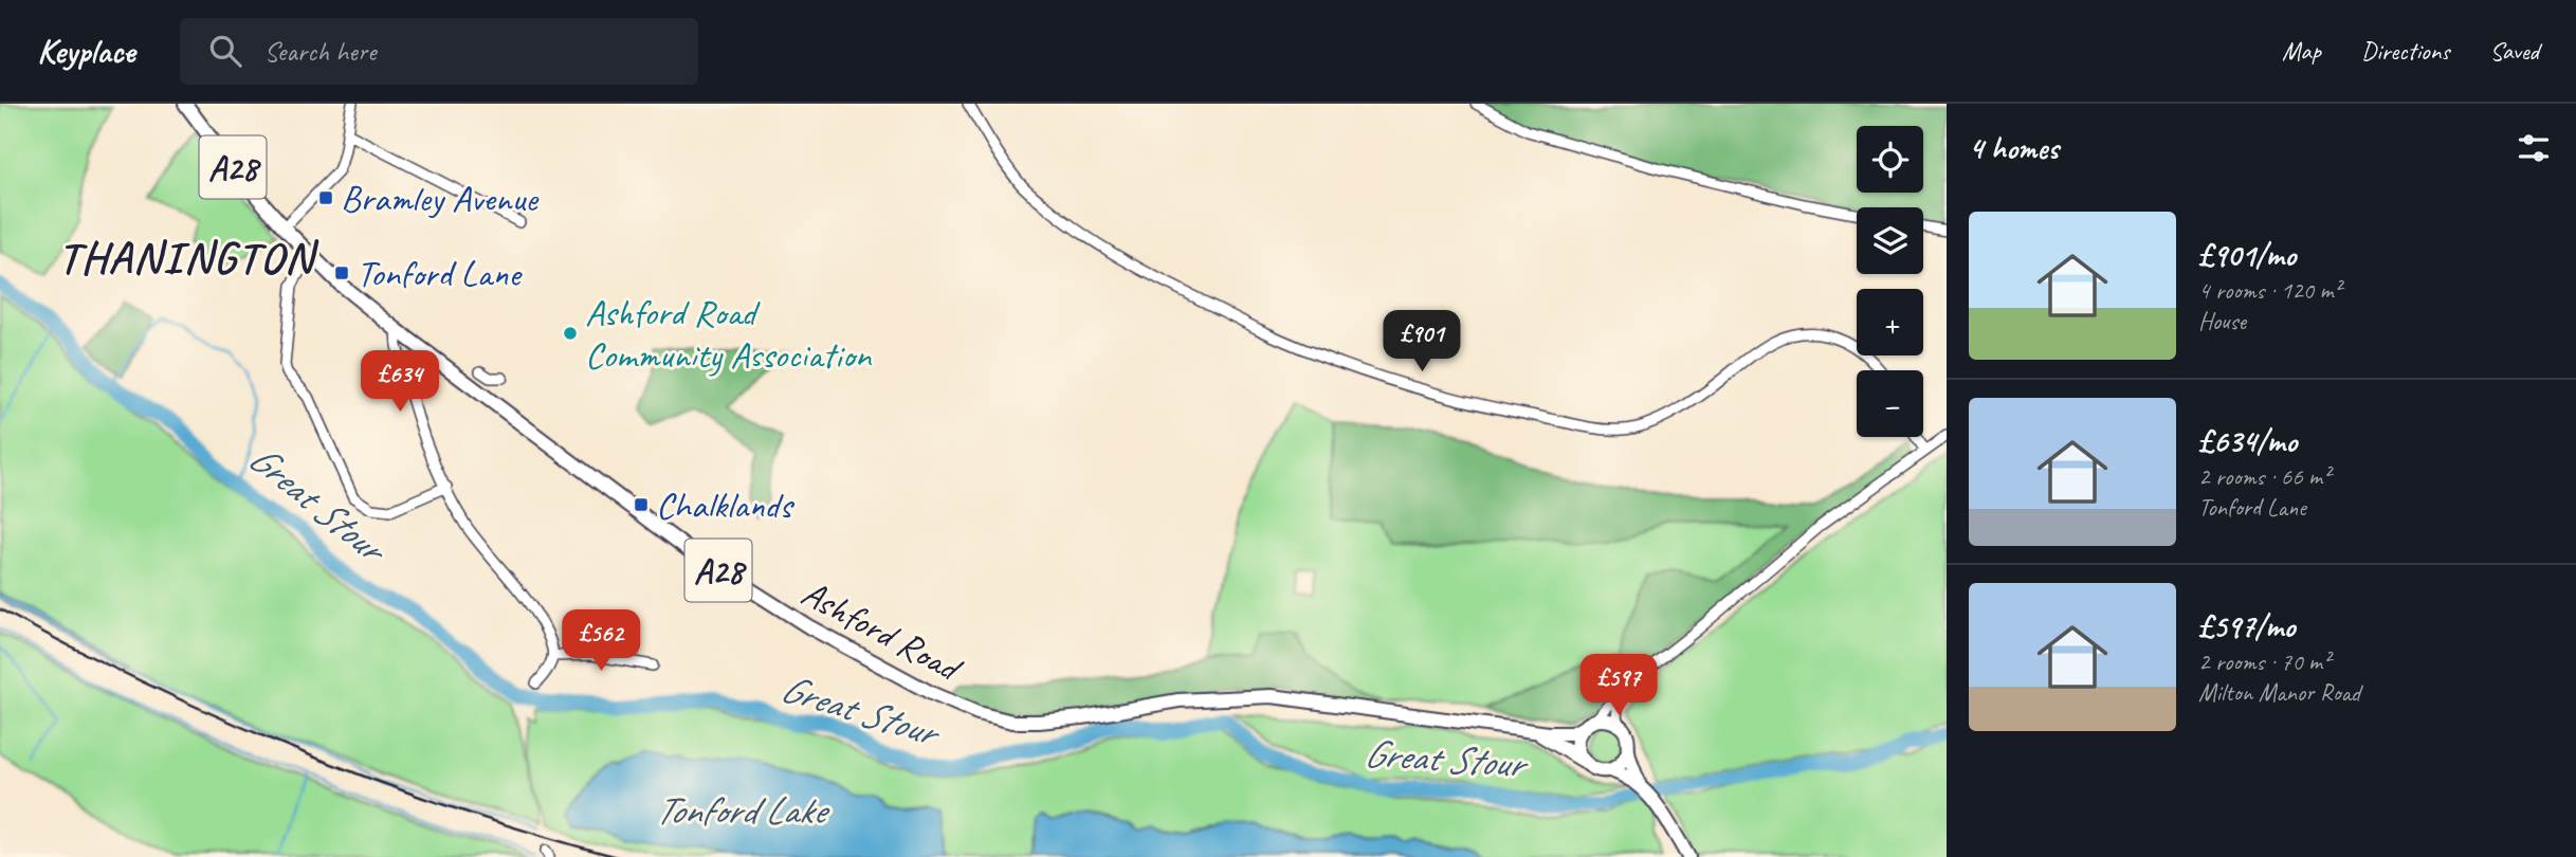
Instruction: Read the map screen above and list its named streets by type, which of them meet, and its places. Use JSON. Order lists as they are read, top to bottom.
{
  "streets": {
    "highway": ["A28", "Ashford Road"]
  },
  "crossings": [
    ["A28", "Ashford Road"]
  ],
  "districts": ["THANINGTON"],
  "water": ["Great Stour", "Tonford Lake"],
  "places": {
    "transit": ["Bramley Avenue", "Tonford Lane", "Chalklands"],
    "other": ["Ashford Road Community Association"]
  },
  "page": {
    "header": "Keyplace",
    "search": "Search here",
    "nav": ["Map", "Directions", "Saved"],
    "heading": "4 homes",
    "map_buttons": ["+", "−"],
    "list": [
      {
        "name": "£901/mo",
        "note": "4 rooms · 120 m² · House"
      },
      {
        "name": "£634/mo",
        "note": "2 rooms · 66 m² · Tonford Lane"
      },
      {
        "name": "£597/mo",
        "note": "2 rooms · 70 m² · Milton Manor Road"
      }
    ],
    "price": [
      "£901",
      "£634",
      "£562",
      "£597"
    ]
  }
}
